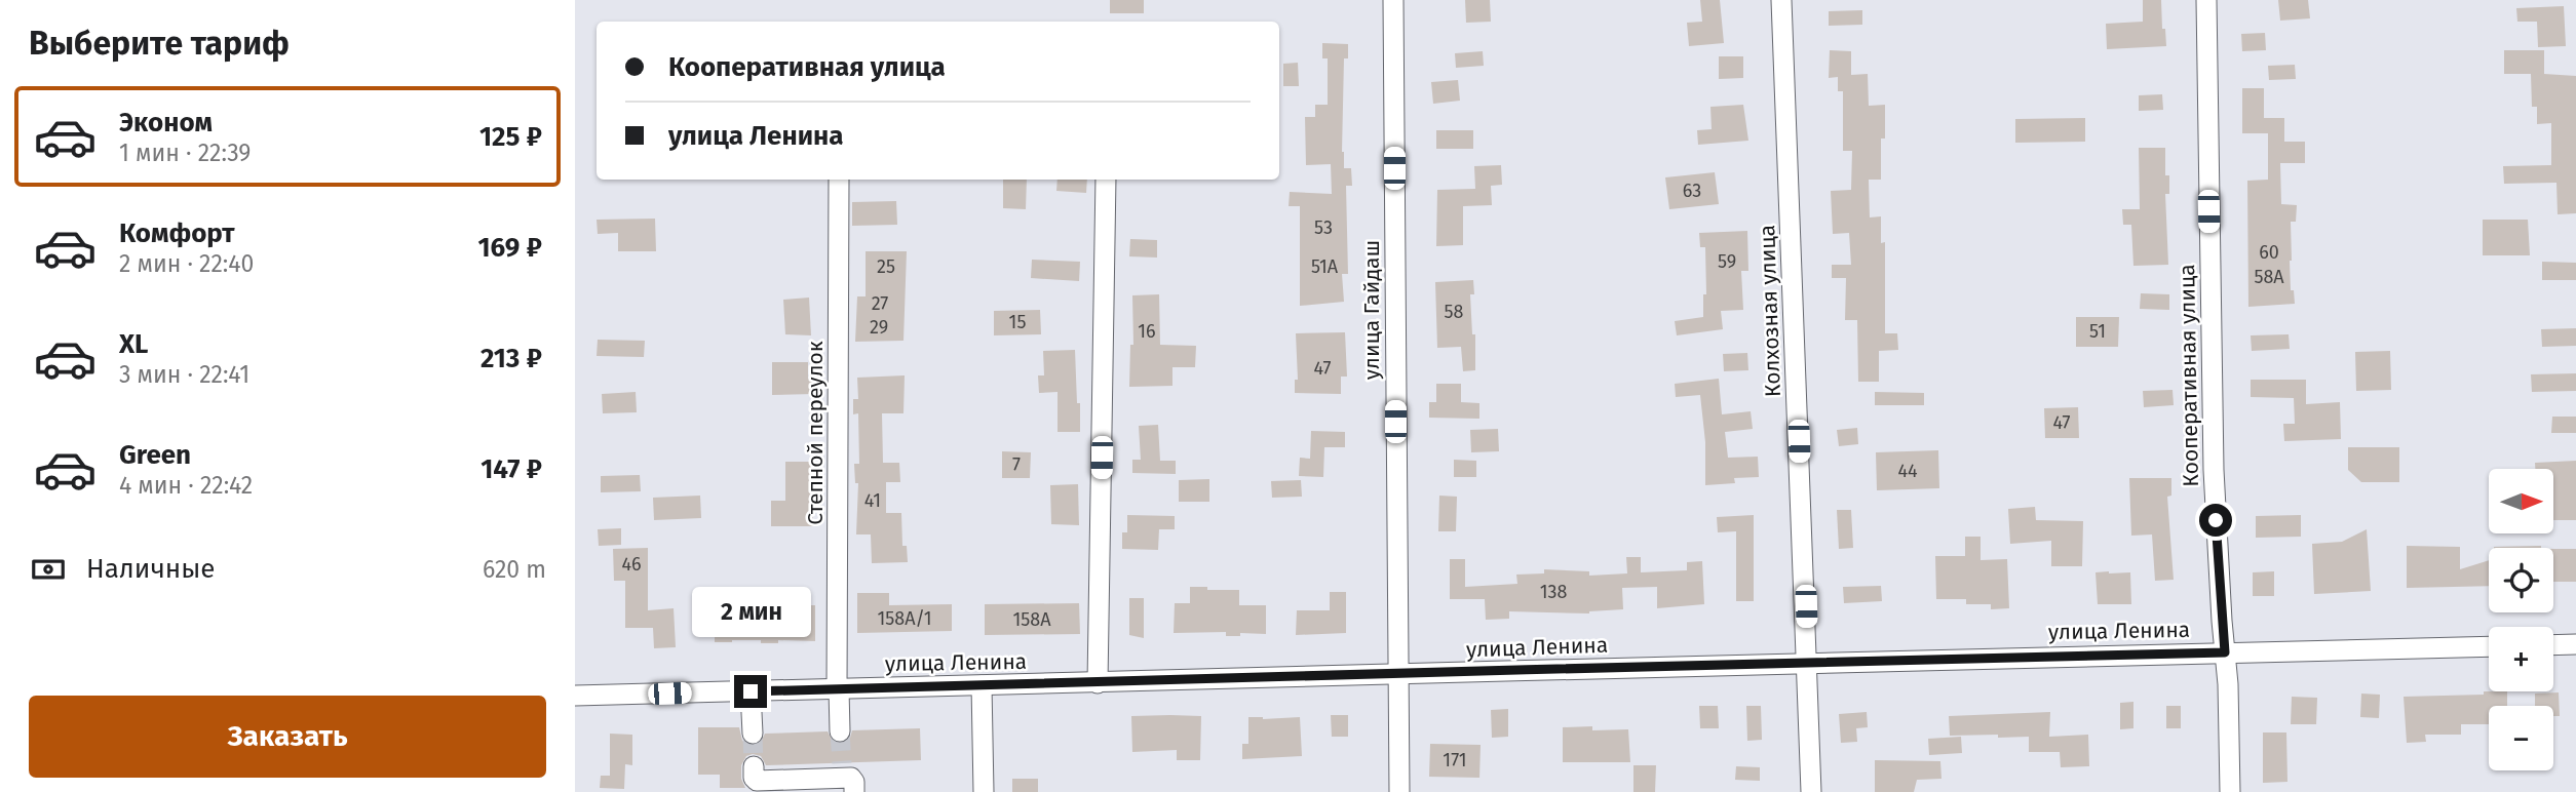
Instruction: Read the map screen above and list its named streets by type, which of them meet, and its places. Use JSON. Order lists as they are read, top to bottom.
{
  "streets": {
    "street": [
      "улица Гайдаш",
      "Колхозная улица",
      "Кооперативная улица",
      "Степной переулок",
      "улица Ленина"
    ]
  },
  "crossings": [
    ["улица Гайдаш", "улица Ленина"],
    ["Колхозная улица", "улица Ленина"],
    ["Кооперативная улица", "улица Ленина"],
    ["Степной переулок", "улица Ленина"]
  ],
  "house_numbers": [
    "63",
    "53",
    "60",
    "59",
    "25",
    "51А",
    "58А",
    "27",
    "58",
    "15",
    "29",
    "16",
    "51",
    "47",
    "47",
    "7",
    "44",
    "41",
    "46",
    "138",
    "158А/1",
    "158А",
    "171"
  ],
  "north": "right",
  "page": {
    "heading": "Выберите тариф",
    "banner": ["Кооперативная улица", "улица Ленина"],
    "list": [
      {
        "name": "Эконом",
        "note": "1 мин · 22:39",
        "value": "125 ₽"
      },
      {
        "name": "Комфорт",
        "note": "2 мин · 22:40",
        "value": "169 ₽"
      },
      {
        "name": "XL",
        "note": "3 мин · 22:41",
        "value": "213 ₽"
      },
      {
        "name": "Green",
        "note": "4 мин · 22:42",
        "value": "147 ₽"
      }
    ],
    "map_buttons": ["+", "−"],
    "pay": ["Наличные", "620 m"],
    "bubble": "2 мин",
    "buttons": "Заказать"
  }
}
